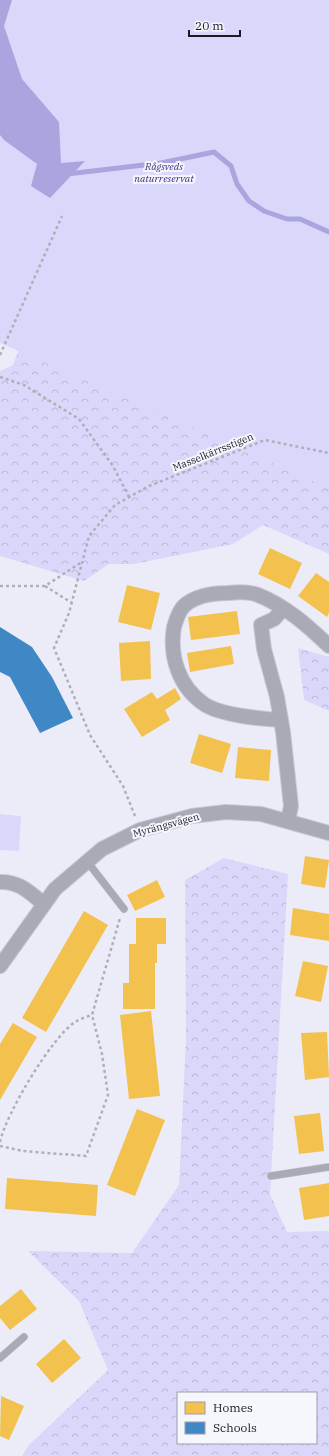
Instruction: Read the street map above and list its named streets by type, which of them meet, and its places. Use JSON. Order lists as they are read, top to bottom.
{
  "streets": {
    "street": ["Myrängsvägen"],
    "path": ["Masselkärrsstigen"]
  },
  "crossings": [
    ["Masselkärrsstigen", "Myrängsvägen"]
  ],
  "parks": ["Rågsveds naturreservat"],
  "legend": ["Homes", "Schools"],
  "scale_bar": "20 m"
}
